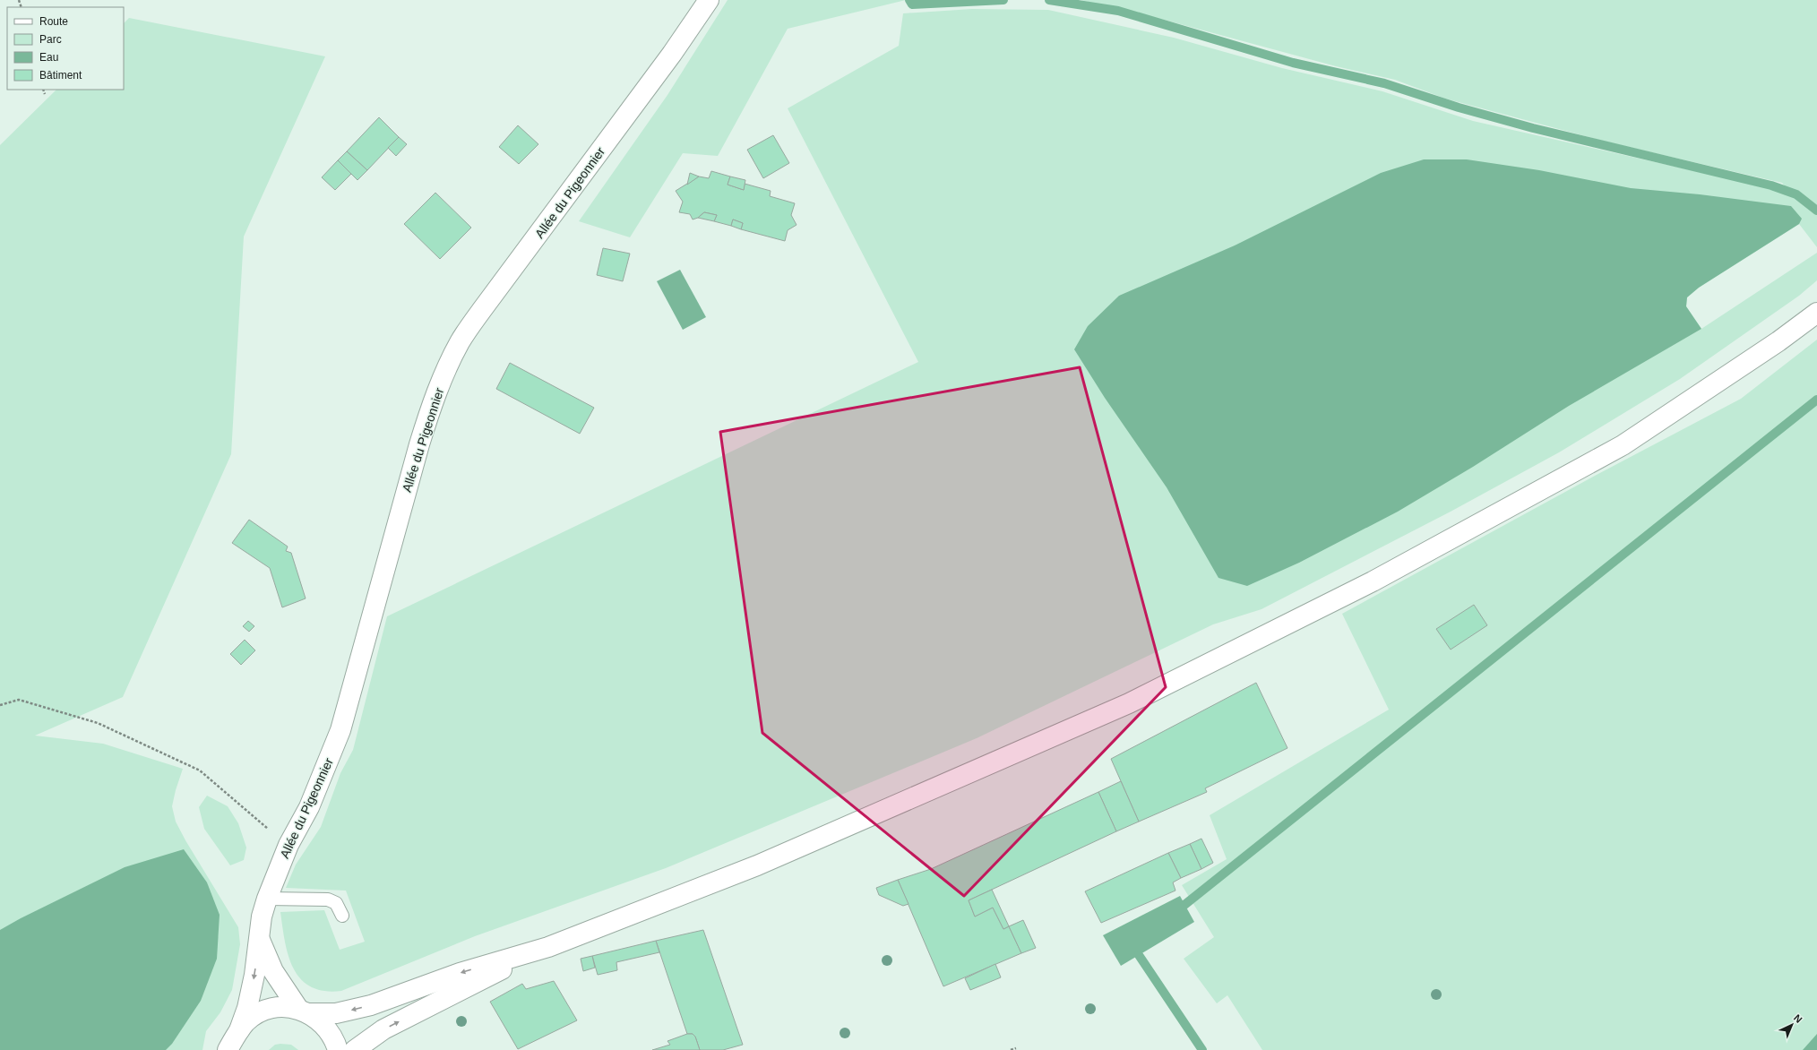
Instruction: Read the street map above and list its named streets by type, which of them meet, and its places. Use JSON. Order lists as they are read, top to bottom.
{
  "streets": {
    "street": ["Allée du Pigeonnier"]
  },
  "legend": [
    "Route",
    "Parc",
    "Eau",
    "Bâtiment"
  ],
  "north": "top right"
}
